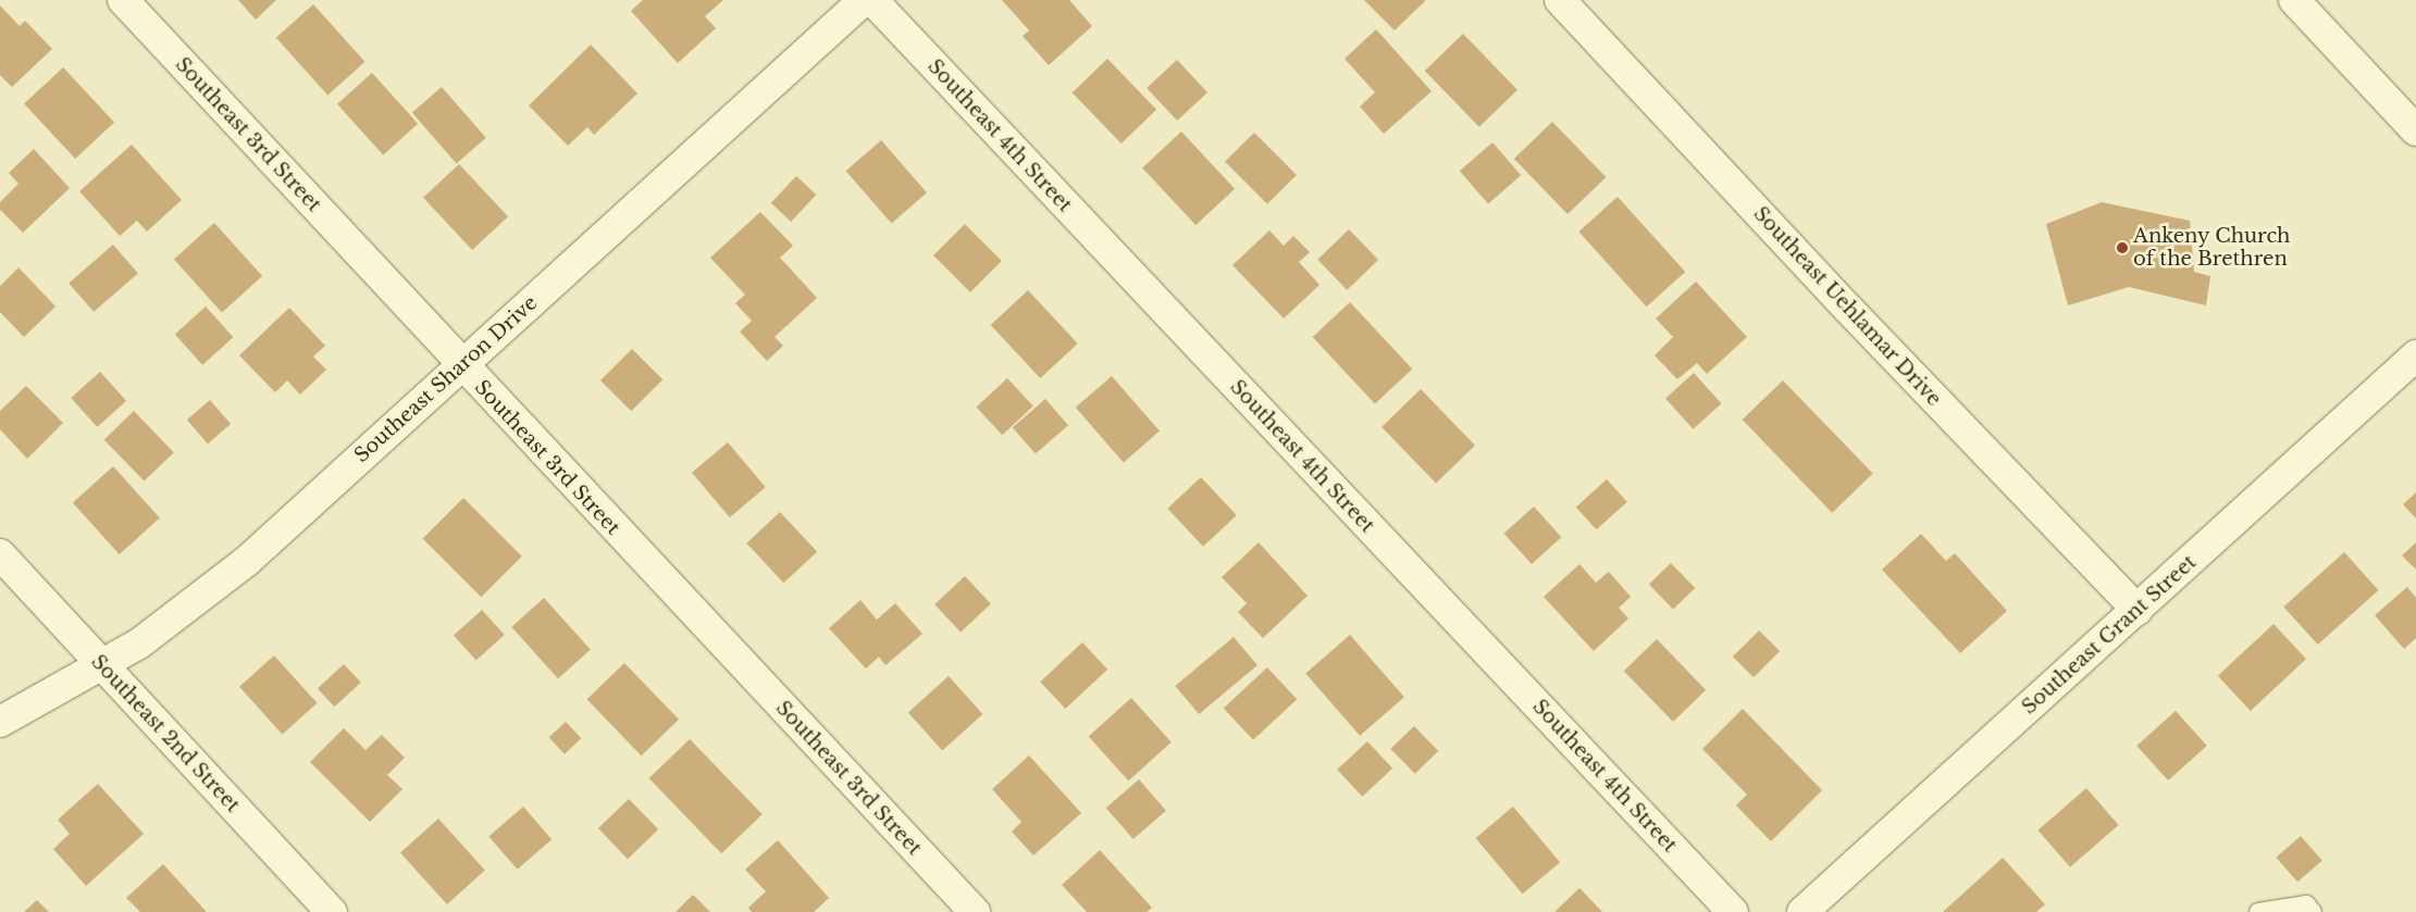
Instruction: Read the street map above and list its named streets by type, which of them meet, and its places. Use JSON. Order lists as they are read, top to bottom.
{
  "streets": {
    "street": [
      "Southeast 3rd Street",
      "Southeast 4th Street",
      "Southeast Uehlamar Drive",
      "Southeast Sharon Drive",
      "Southeast Grant Street",
      "Southeast 2nd Street"
    ]
  },
  "crossings": [
    ["Southeast 3rd Street", "Southeast Sharon Drive"],
    ["Southeast Uehlamar Drive", "Southeast Grant Street"],
    ["Southeast Sharon Drive", "Southeast 2nd Street"]
  ],
  "places": ["Ankeny Church of the Brethren"]
}
